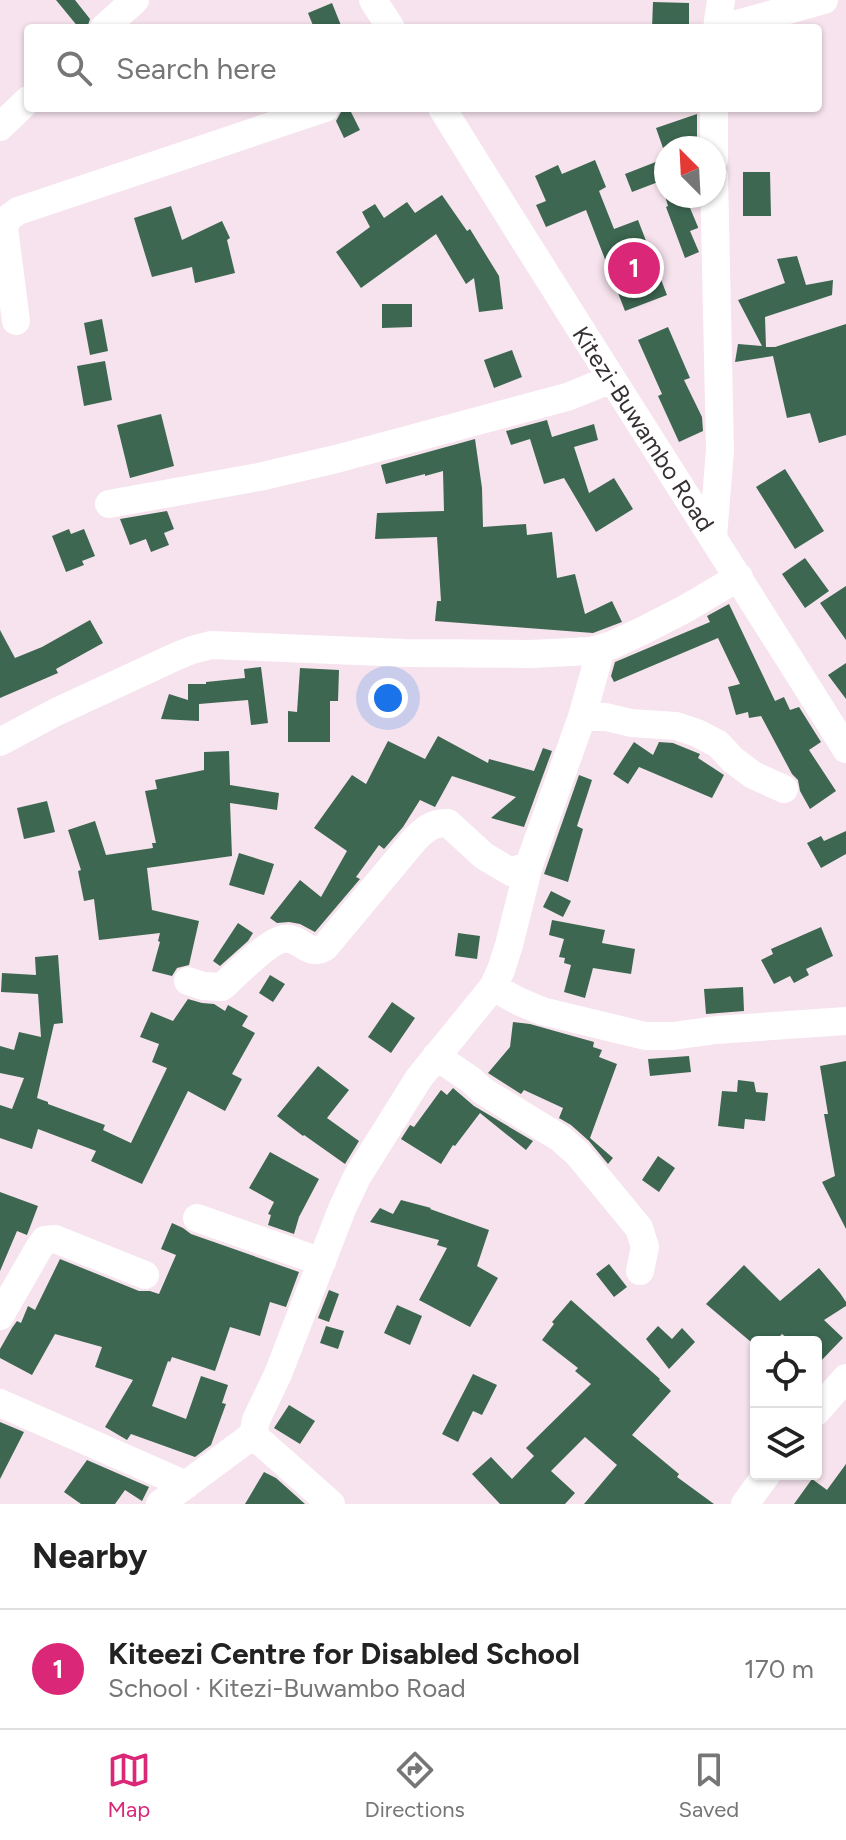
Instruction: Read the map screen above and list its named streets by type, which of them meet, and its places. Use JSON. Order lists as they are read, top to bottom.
{
  "streets": {
    "street": ["Kitezi-Buwambo Road"]
  },
  "north": "top left",
  "page": {
    "search": "Search here",
    "pins": "1",
    "heading": "Nearby",
    "list": [
      {
        "mark": "1",
        "name": "Kiteezi Centre for Disabled School",
        "note": "School · Kitezi-Buwambo Road",
        "value": "170 m"
      }
    ],
    "nav": ["Map", "Directions", "Saved"]
  }
}
